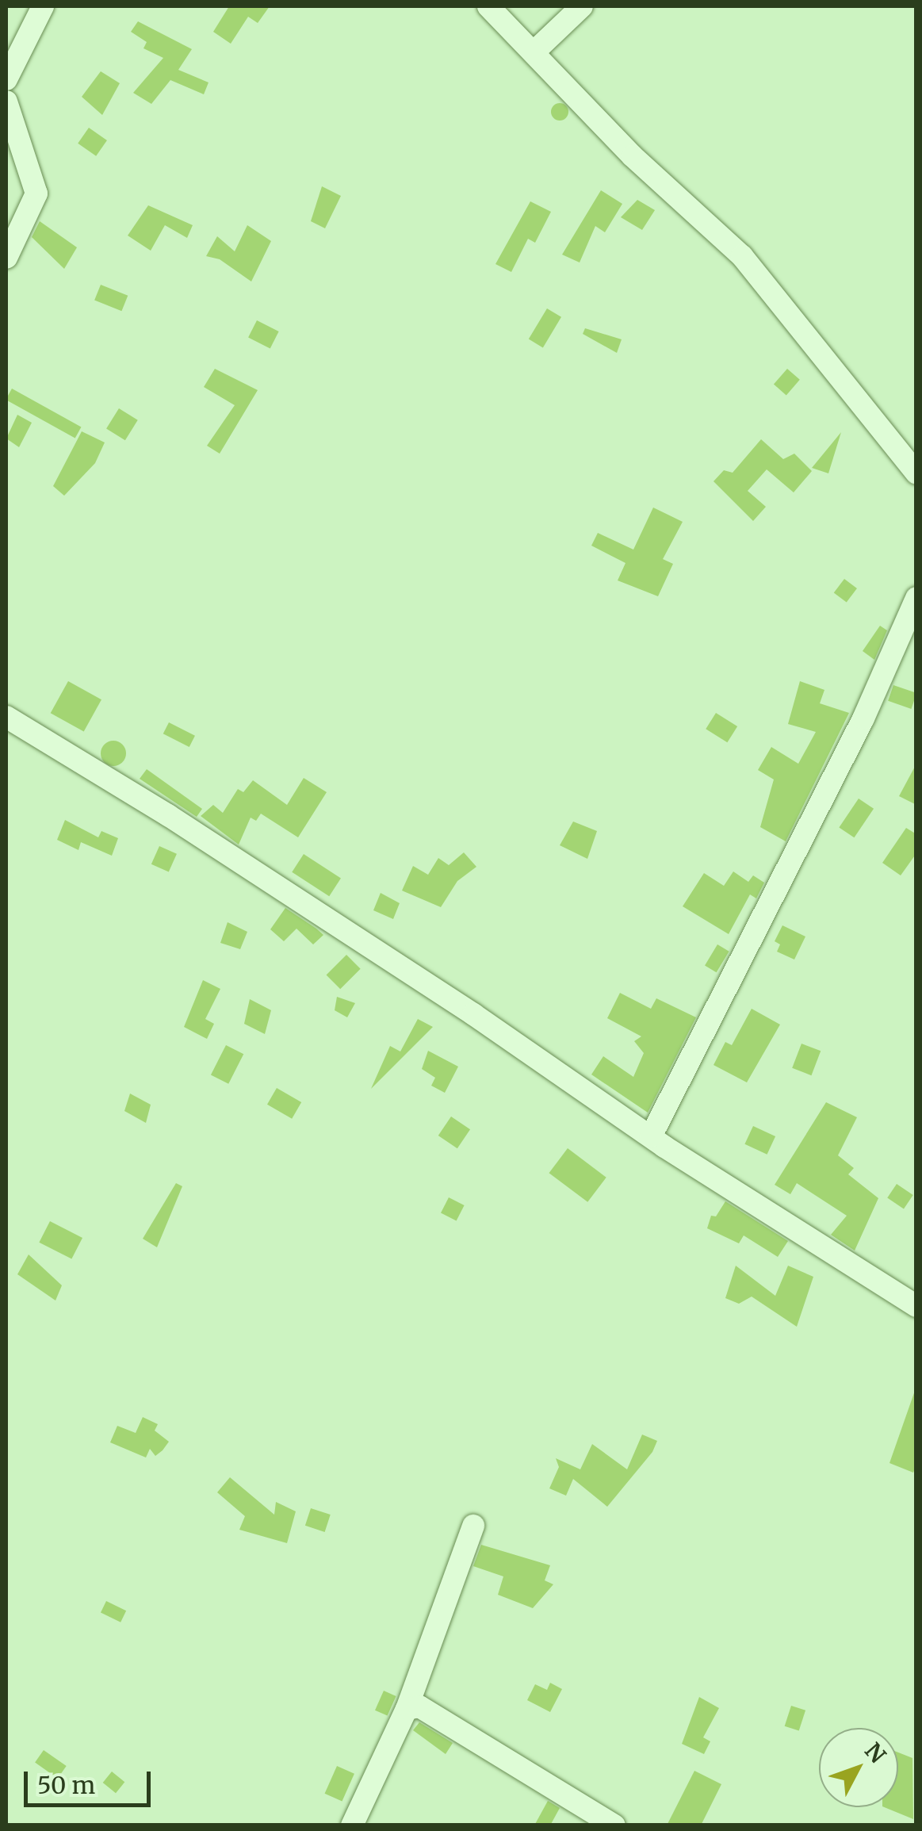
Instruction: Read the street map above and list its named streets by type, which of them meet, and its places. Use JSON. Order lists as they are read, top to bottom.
{
  "scale_bar": "50 m",
  "north": "top right"
}
